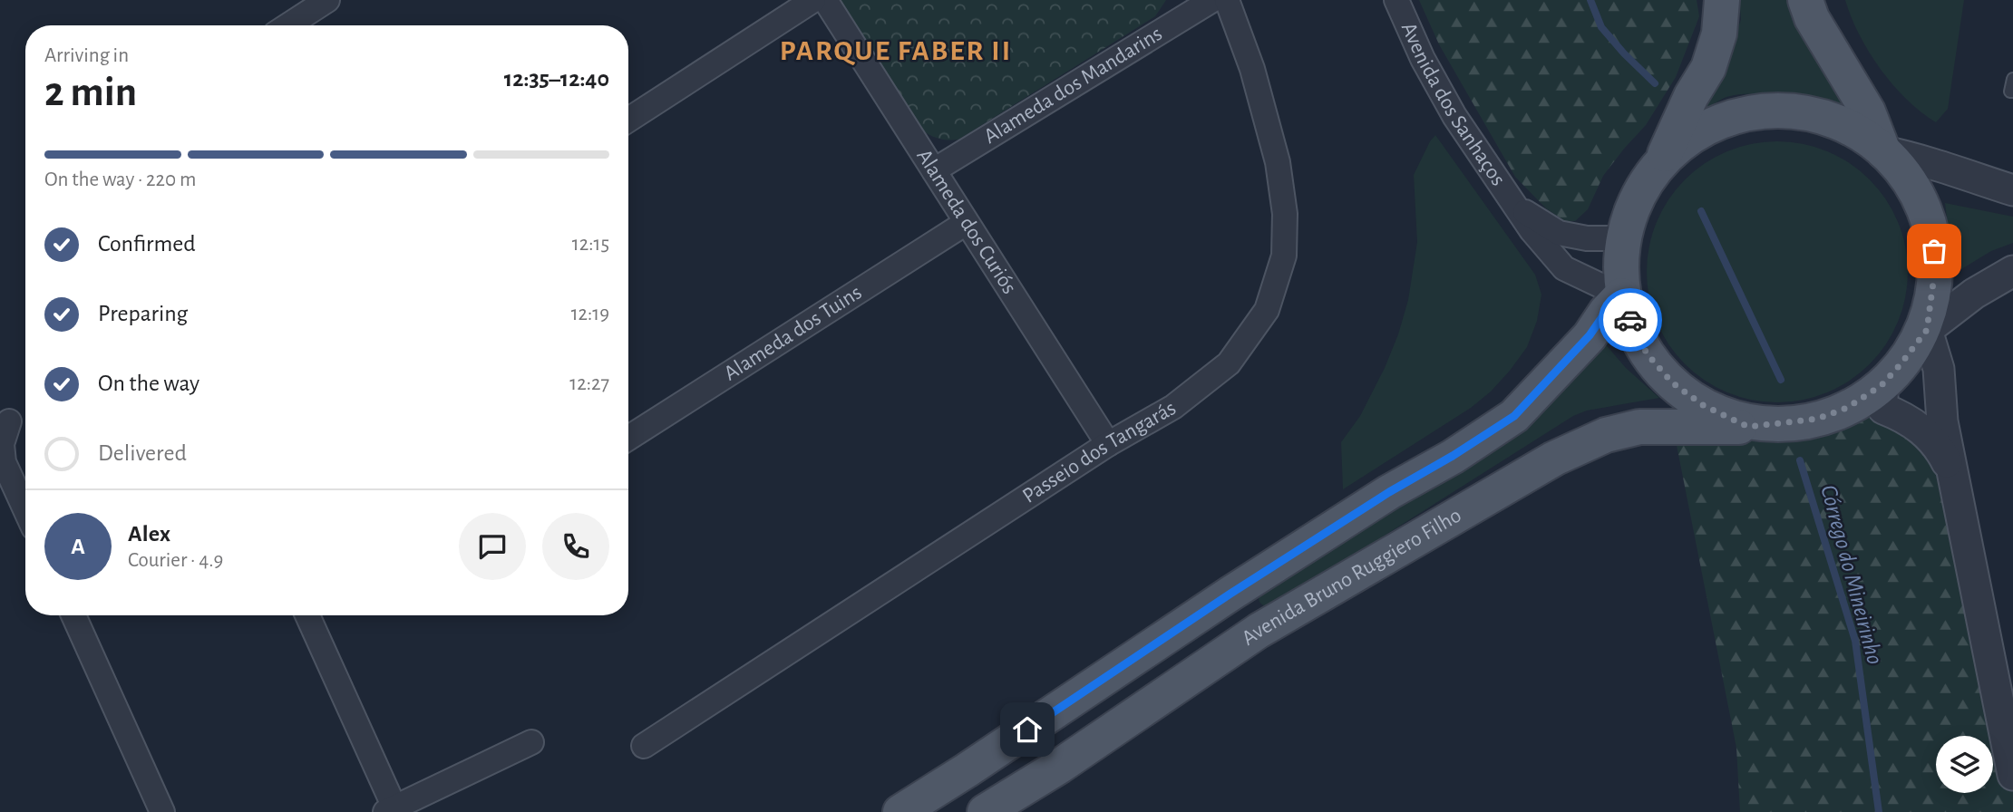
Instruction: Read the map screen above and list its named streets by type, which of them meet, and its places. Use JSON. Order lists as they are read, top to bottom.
{
  "streets": {
    "main road": ["Avenida Bruno Ruggiero Filho"],
    "street": [
      "Alameda dos Mandarins",
      "Avenida dos Sanhaços",
      "Alameda dos Curiós",
      "Alameda dos Tuins",
      "Passeio dos Tangarás"
    ]
  },
  "crossings": [
    ["Alameda dos Mandarins", "Alameda dos Curiós"],
    ["Alameda dos Curiós", "Alameda dos Tuins"],
    ["Alameda dos Curiós", "Passeio dos Tangarás"]
  ],
  "districts": ["PARQUE FABER II"],
  "water": ["Córrego do Mineirinho"],
  "page": {
    "heading": ["2 min", "Arriving in", "12:35–12:40"],
    "panel": ["Alex", "Courier · 4.9"],
    "bar": "On the way · 220 m",
    "list": [
      ["Confirmed", "12:15"],
      ["Preparing", "12:19"],
      ["On the way", "12:27"],
      "Delivered"
    ],
    "round": "A"
  }
}
